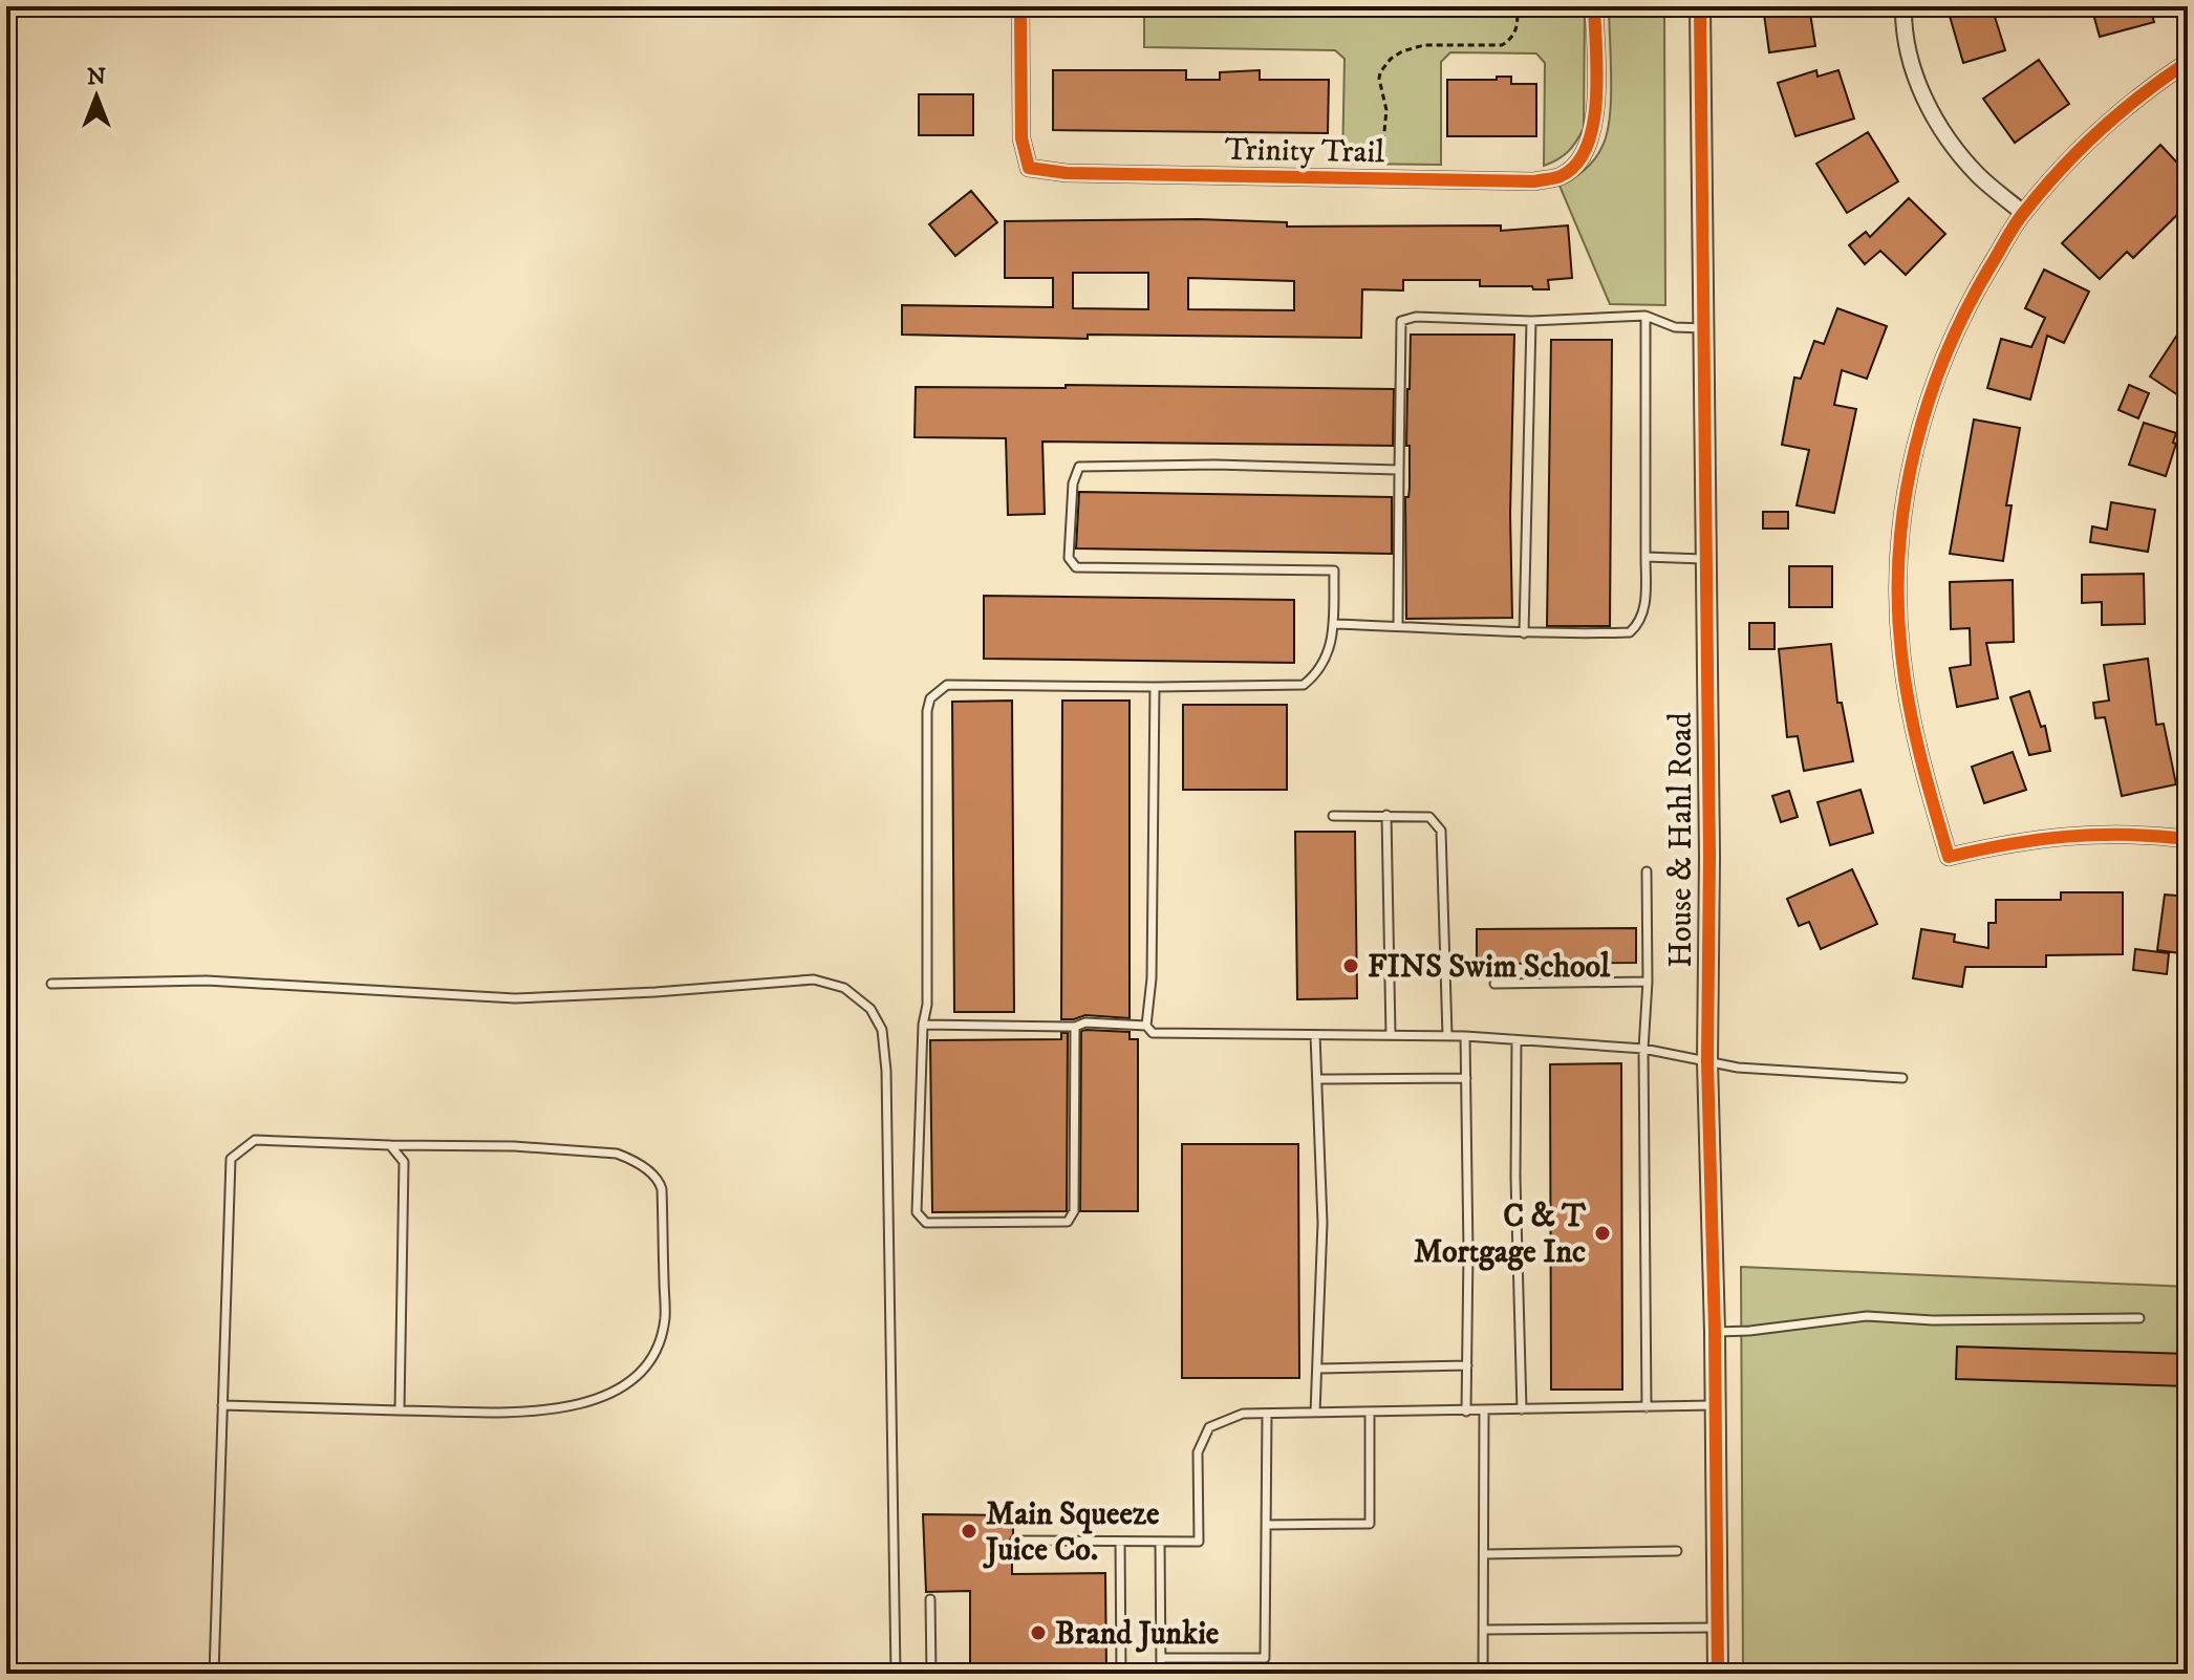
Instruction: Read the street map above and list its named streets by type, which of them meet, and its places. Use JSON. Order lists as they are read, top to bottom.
{
  "streets": {
    "street": ["Trinity Trail", "House & Hahl Road"]
  },
  "places": [
    "FINS Swim School",
    "C & T Mortgage Inc",
    "Main Squeeze Juice Co.",
    "Brand Junkie"
  ],
  "north": "top"
}
